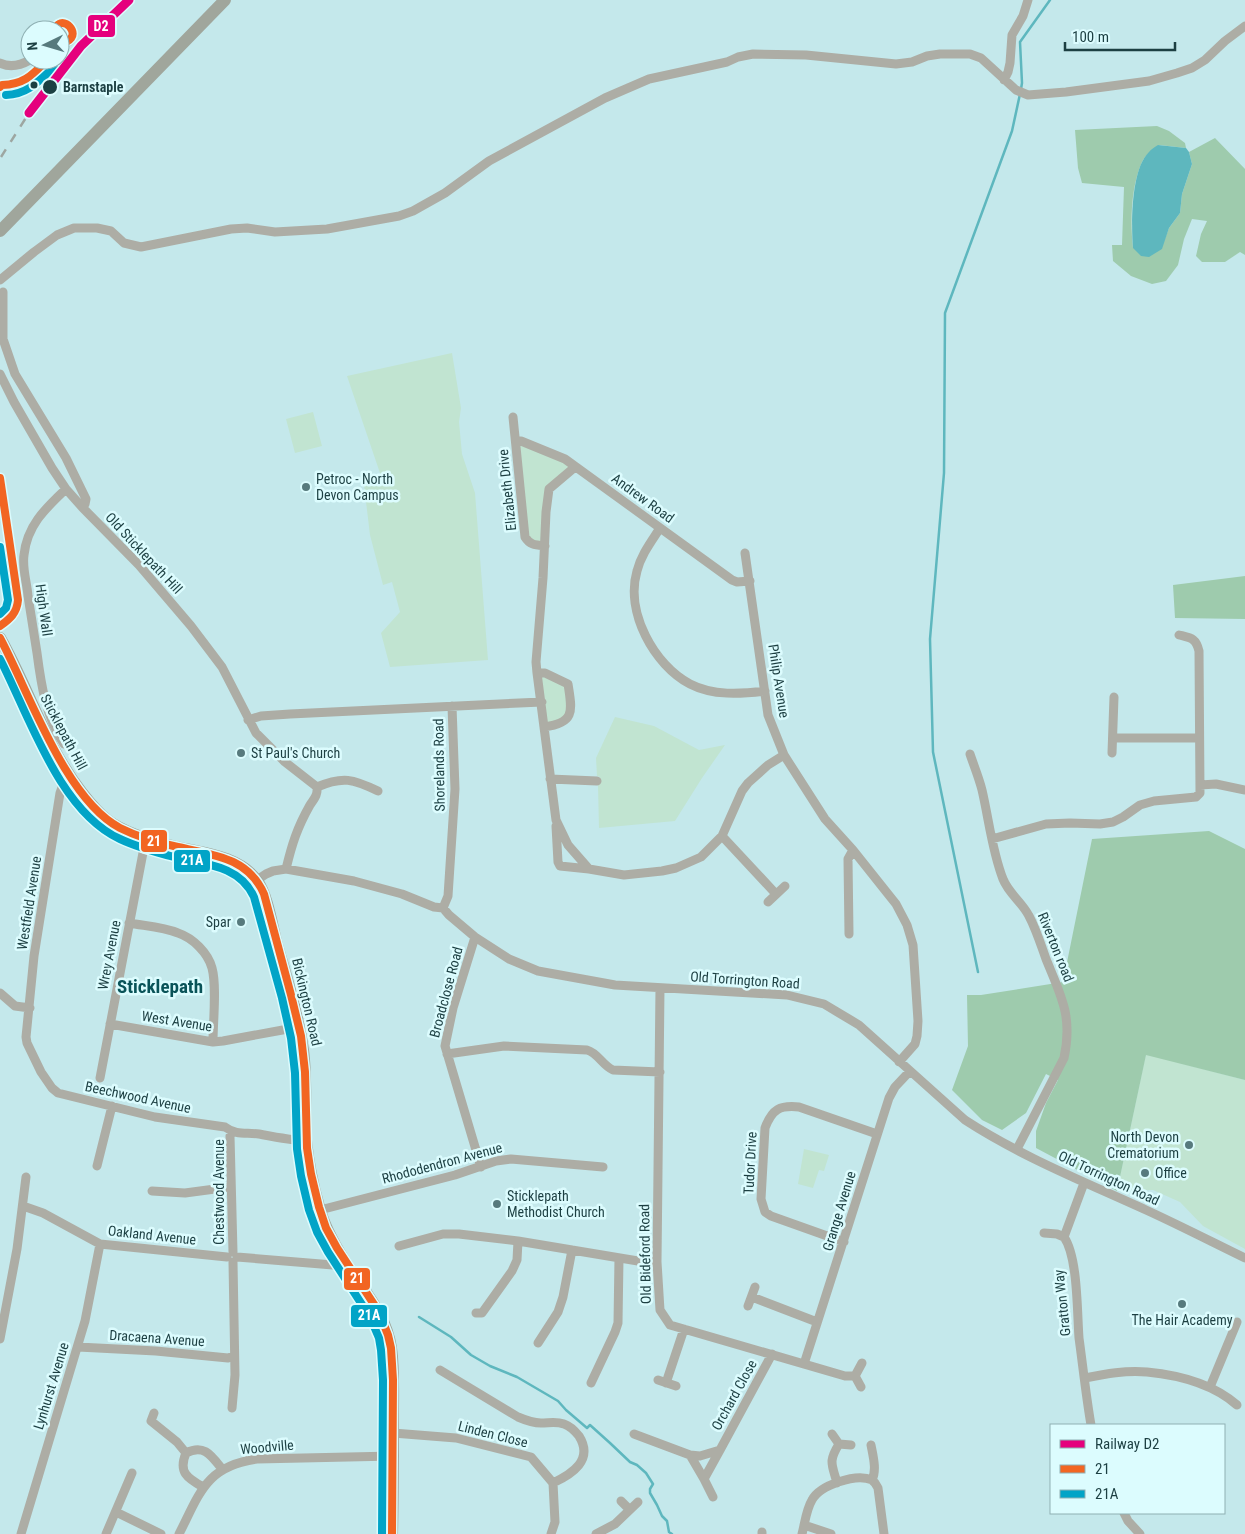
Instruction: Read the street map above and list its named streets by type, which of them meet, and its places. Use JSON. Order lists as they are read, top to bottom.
{
  "streets": {
    "main road": ["Sticklepath Hill", "Bickington Road"],
    "street": [
      "Elizabeth Drive",
      "Andrew Road",
      "Old Sticklepath Hill",
      "High Wall",
      "Philip Avenue",
      "Shorelands Road",
      "Westfield Avenue",
      "Riverton road",
      "Wrey Avenue",
      "Old Torrington Road",
      "Broadclose Road",
      "West Avenue",
      "Beechwood Avenue",
      "Rhododendron Avenue",
      "Tudor Drive",
      "Chestwood Avenue",
      "Grange Avenue",
      "Oakland Avenue",
      "Old Bideford Road",
      "Gratton Way",
      "Dracaena Avenue",
      "Lynhurst Avenue",
      "Orchard Close",
      "Linden Close",
      "Woodville"
    ]
  },
  "crossings": [
    ["Elizabeth Drive", "Andrew Road"],
    ["Andrew Road", "Philip Avenue"],
    ["Old Sticklepath Hill", "High Wall"],
    ["Old Sticklepath Hill", "Shorelands Road"],
    ["Philip Avenue", "Old Torrington Road"],
    ["Sticklepath Hill", "Westfield Avenue"],
    ["Sticklepath Hill", "Wrey Avenue"],
    ["Sticklepath Hill", "Old Torrington Road"],
    ["Sticklepath Hill", "Bickington Road"],
    ["Shorelands Road", "Old Torrington Road"],
    ["Westfield Avenue", "Beechwood Avenue"],
    ["Riverton road", "Old Torrington Road"],
    ["Wrey Avenue", "West Avenue"],
    ["Old Torrington Road", "Broadclose Road"],
    ["Old Torrington Road", "Bickington Road"],
    ["Old Torrington Road", "Grange Avenue"],
    ["Old Torrington Road", "Old Bideford Road"],
    ["Broadclose Road", "Rhododendron Avenue"],
    ["Broadclose Road", "Old Bideford Road"],
    ["Bickington Road", "West Avenue"],
    ["Bickington Road", "Beechwood Avenue"],
    ["Bickington Road", "Rhododendron Avenue"],
    ["Bickington Road", "Oakland Avenue"],
    ["Bickington Road", "Linden Close"],
    ["Bickington Road", "Woodville"],
    ["Beechwood Avenue", "Chestwood Avenue"],
    ["Tudor Drive", "Grange Avenue"],
    ["Chestwood Avenue", "Oakland Avenue"],
    ["Chestwood Avenue", "Dracaena Avenue"],
    ["Grange Avenue", "Old Bideford Road"],
    ["Oakland Avenue", "Lynhurst Avenue"],
    ["Old Bideford Road", "Orchard Close"],
    ["Dracaena Avenue", "Lynhurst Avenue"]
  ],
  "districts": ["Sticklepath"],
  "places": [
    "Barnstaple",
    "Petroc - North Devon Campus",
    "St Paul's Church",
    "Spar",
    "North Devon Crematorium",
    "Office",
    "Sticklepath Methodist Church",
    "The Hair Academy"
  ],
  "lines": ["rail line D2", "transit line 21", "transit line 21A"],
  "legend": ["Railway D2", "21", "21A"],
  "scale_bar": "100 m",
  "north": "left"
}
